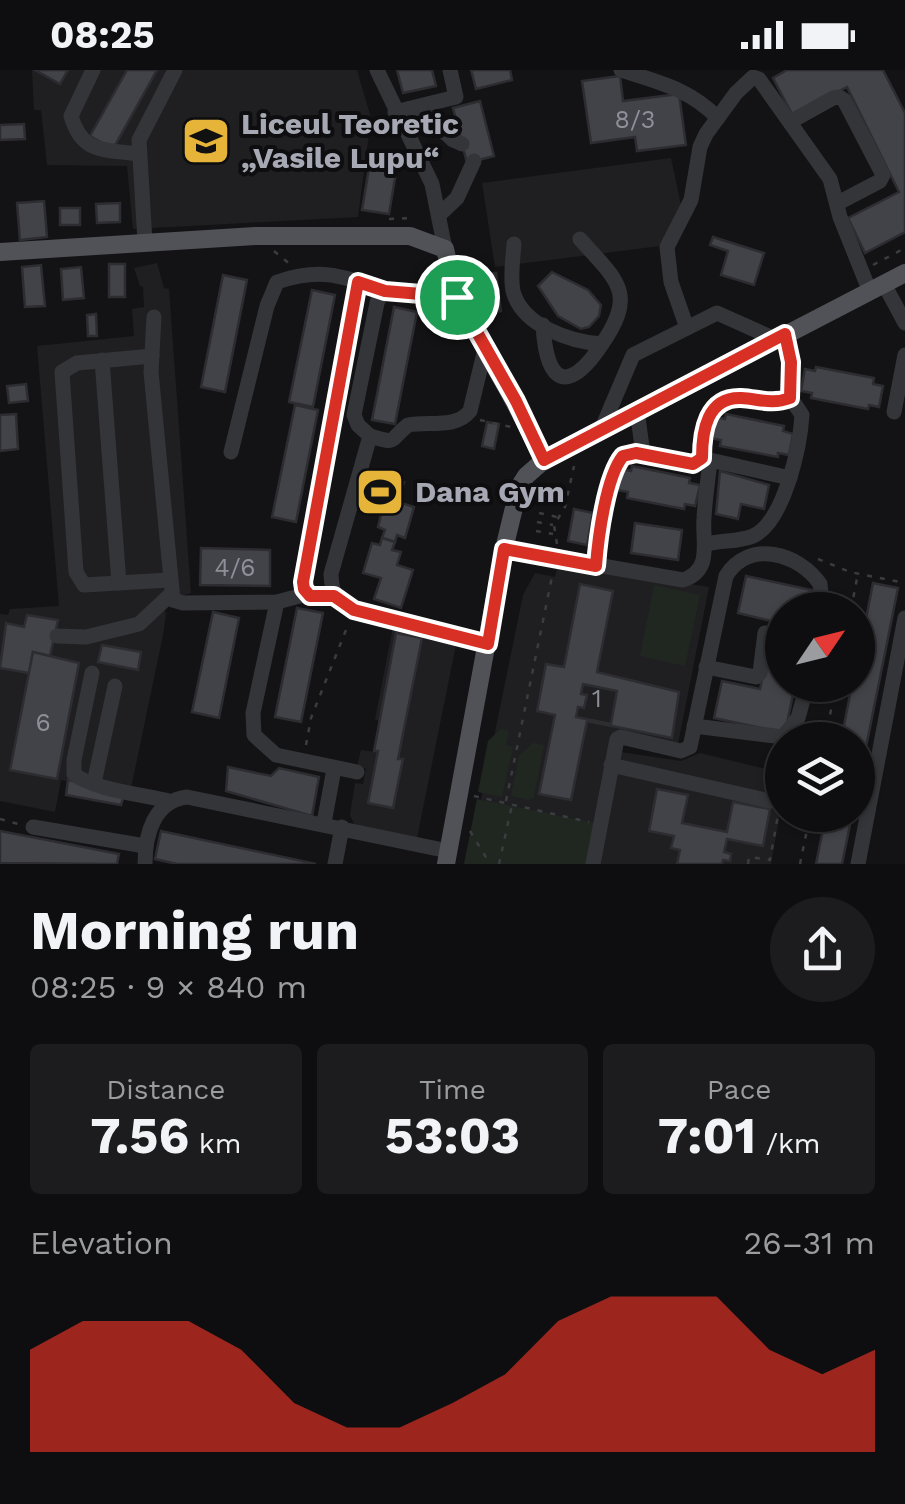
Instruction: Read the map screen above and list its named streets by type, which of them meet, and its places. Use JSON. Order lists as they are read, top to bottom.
{
  "places": {
    "school or university": ["Liceul Teoretic „Vasile Lupu“"],
    "sports": ["Dana Gym"]
  },
  "house_numbers": [
    "8/3",
    "4/6",
    "1",
    "6"
  ],
  "north": "top right",
  "page": {
    "status": "08:25",
    "heading": ["Morning run", "08:25 · 9 × 840 m"],
    "stats": [
      ["Distance", "7.56 km"],
      ["Time", "53:03"],
      ["Pace", "7:01 /km"]
    ],
    "chart": ["Elevation", "26–31 m"]
  }
}
